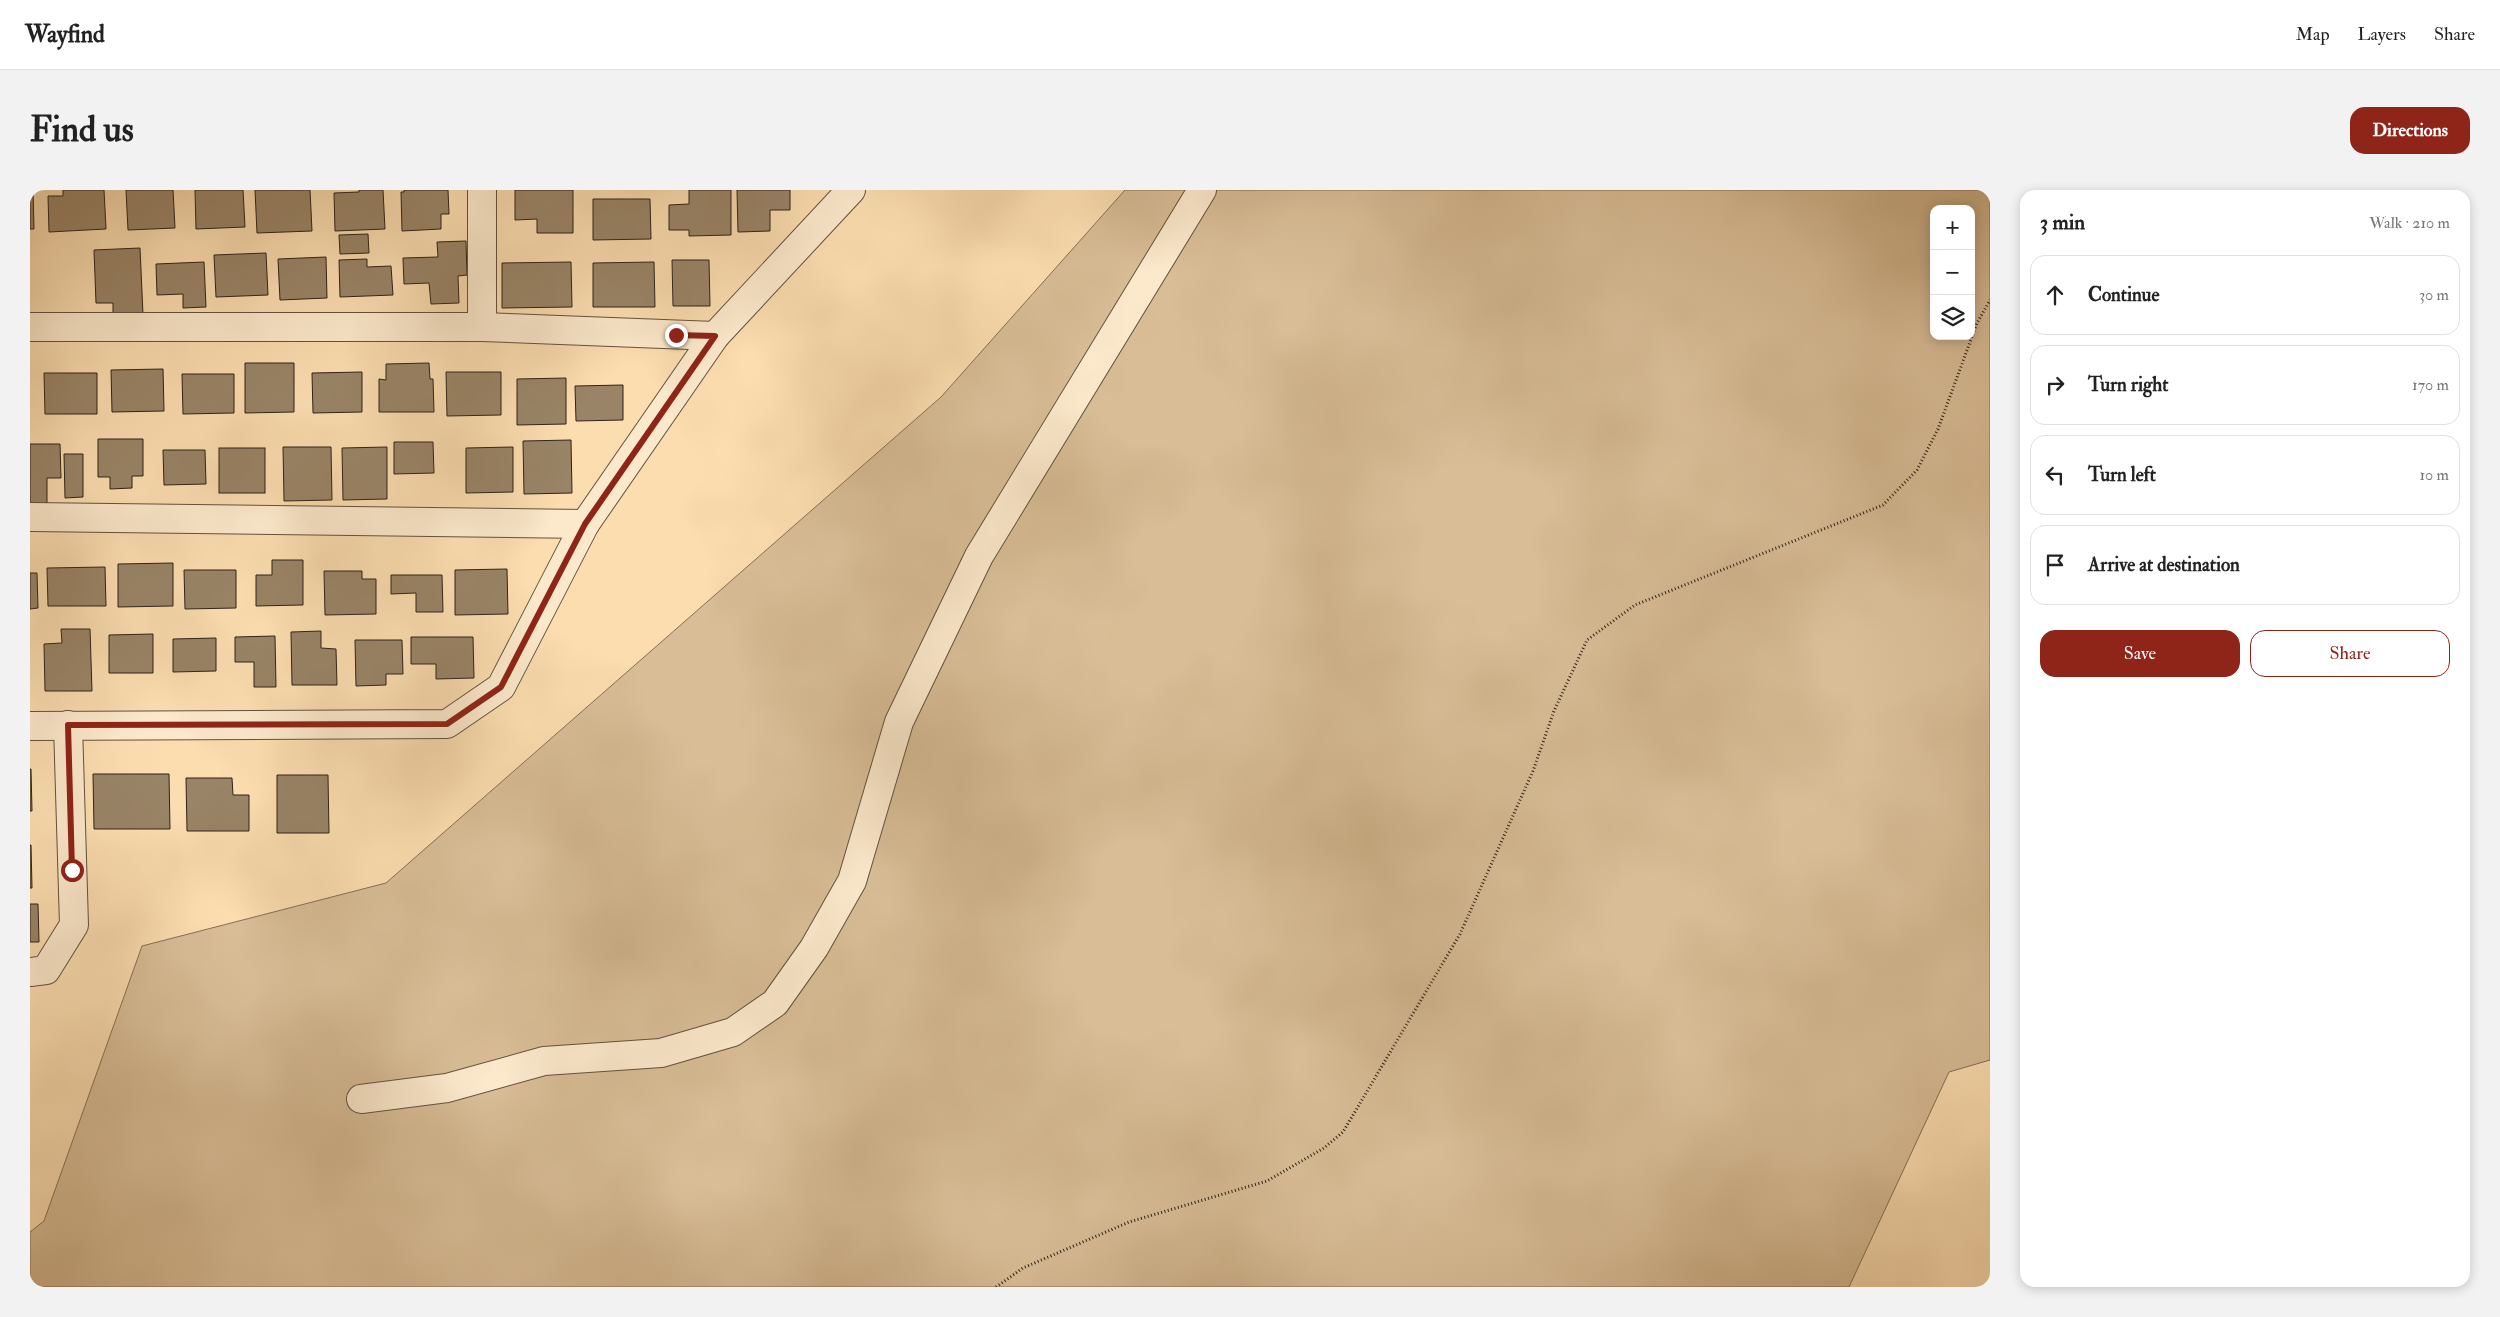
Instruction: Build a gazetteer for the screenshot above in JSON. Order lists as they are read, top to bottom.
{
  "page": {
    "header": "Wayfind",
    "nav": ["Map", "Layers", "Share"],
    "buttons": [
      "Directions",
      ["Save", "Share"]
    ],
    "title": "Find us",
    "heading": ["3 min", "Walk · 210 m"],
    "map_buttons": ["+", "−"],
    "list": [
      ["Continue", "30 m"],
      ["Turn right", "170 m"],
      ["Turn left", "10 m"],
      "Arrive at destination"
    ]
  }
}
